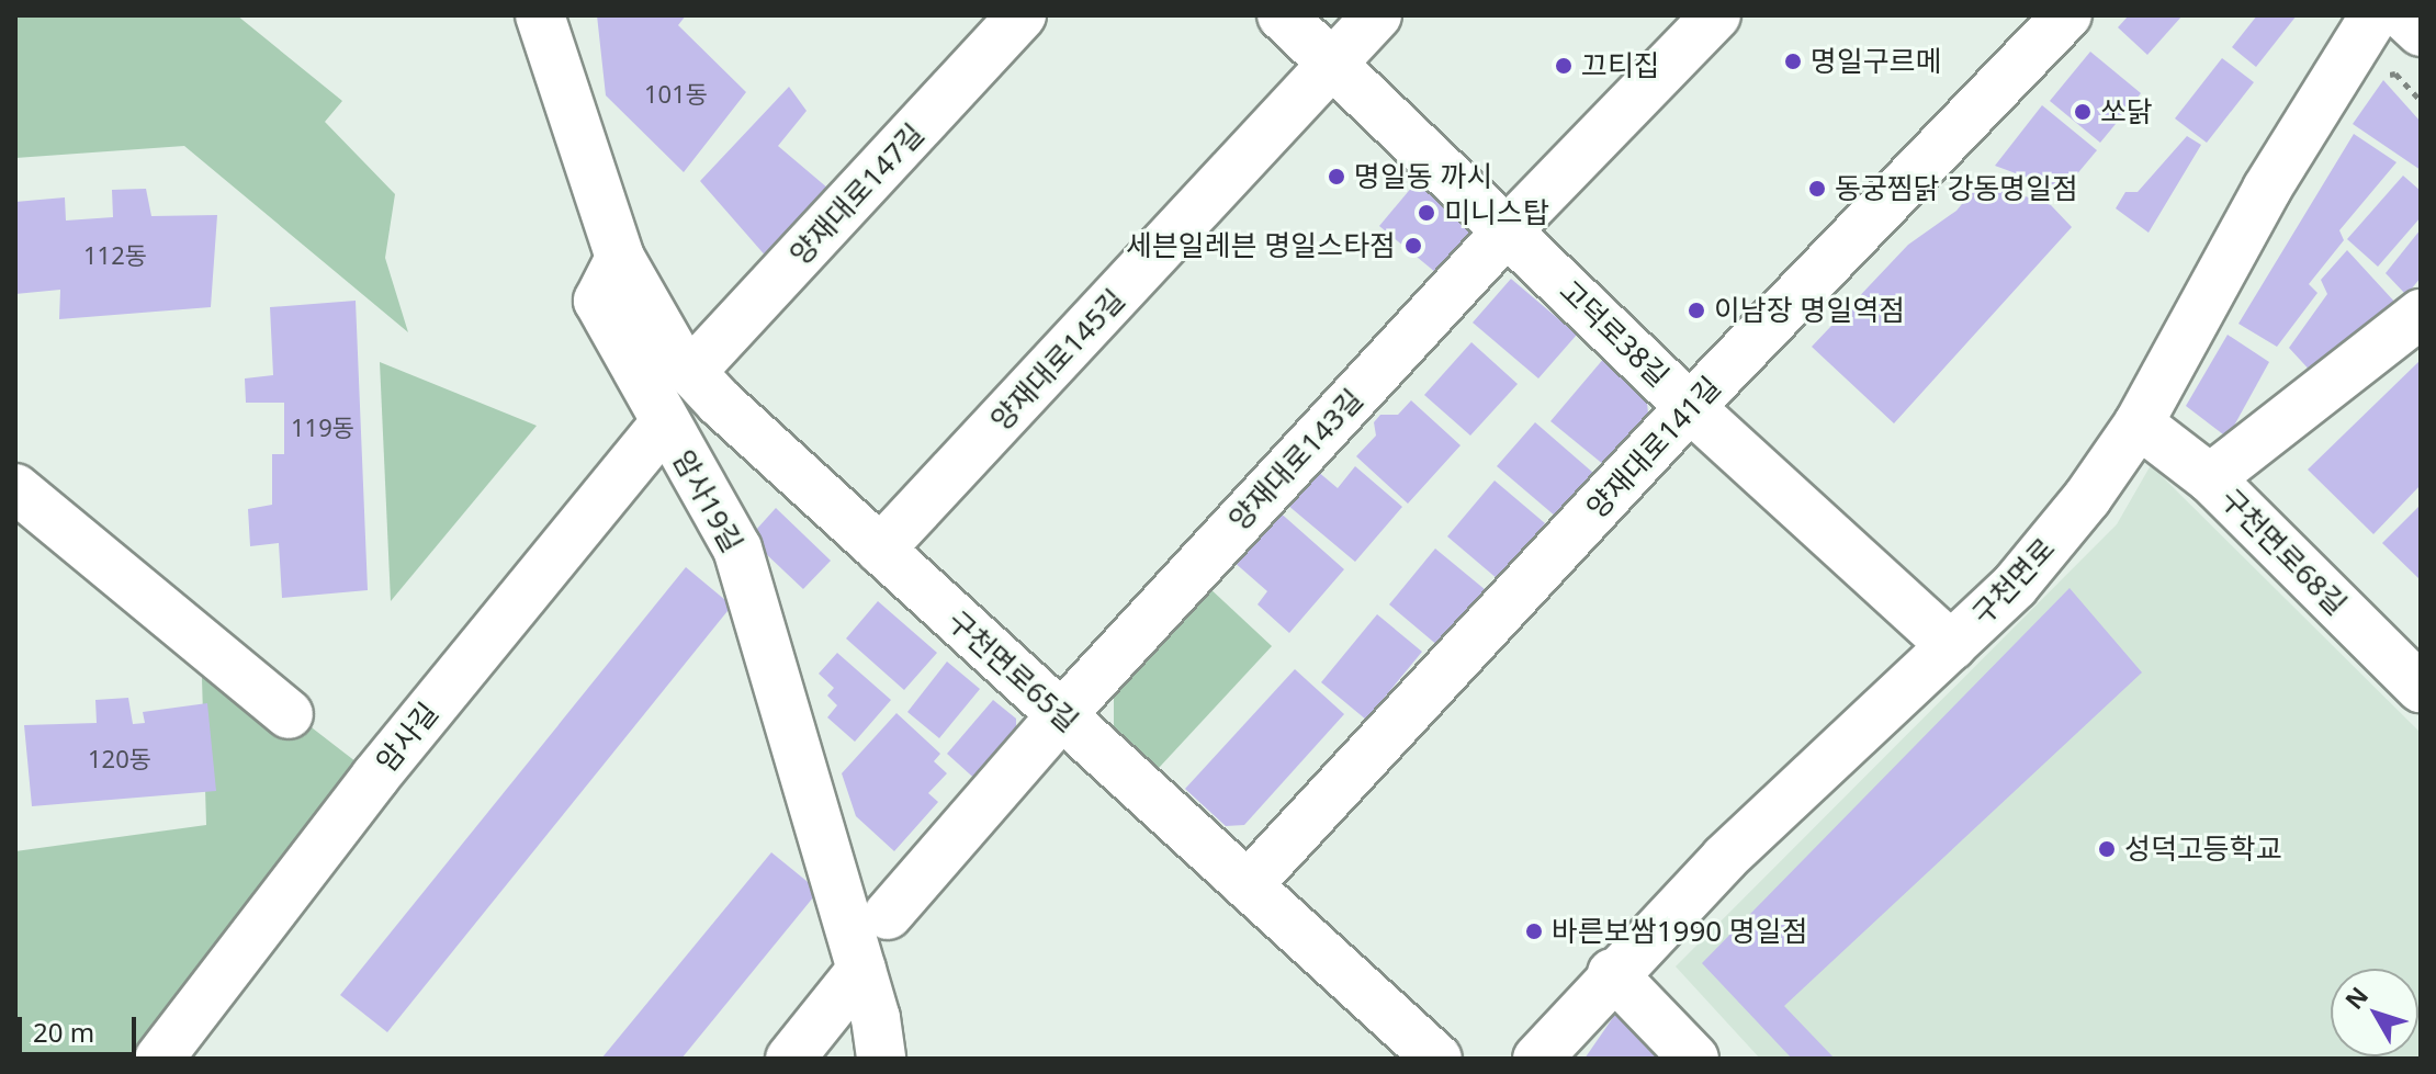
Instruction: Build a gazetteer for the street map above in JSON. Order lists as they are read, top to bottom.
{
  "streets": {
    "street": [
      "양재대로147길",
      "고덕로38길",
      "양재대로145길",
      "양재대로141길",
      "양재대로143길",
      "암사19길",
      "구천면로68길",
      "구천면로",
      "구천면로65길",
      "암사길"
    ]
  },
  "crossings": [
    ["양재대로147길", "구천면로65길"],
    ["고덕로38길", "양재대로145길"],
    ["고덕로38길", "양재대로141길"],
    ["고덕로38길", "양재대로143길"],
    ["고덕로38길", "구천면로"],
    ["양재대로145길", "구천면로65길"],
    ["양재대로141길", "구천면로65길"],
    ["양재대로143길", "구천면로65길"],
    ["암사19길", "구천면로65길"],
    ["암사19길", "암사길"],
    ["구천면로68길", "구천면로"]
  ],
  "places": [
    "명일구르메",
    "끄티집",
    "쏘닭",
    "명일동 까시",
    "동궁찜닭 강동명일점",
    "미니스탑",
    "세븐일레븐 명일스타점",
    "이남장 명일역점",
    "성덕고등학교",
    "바른보쌈1990 명일점"
  ],
  "house_numbers": [
    "101동",
    "112동",
    "119동",
    "120동"
  ],
  "scale_bar": "20 m",
  "north": "top left"
}
